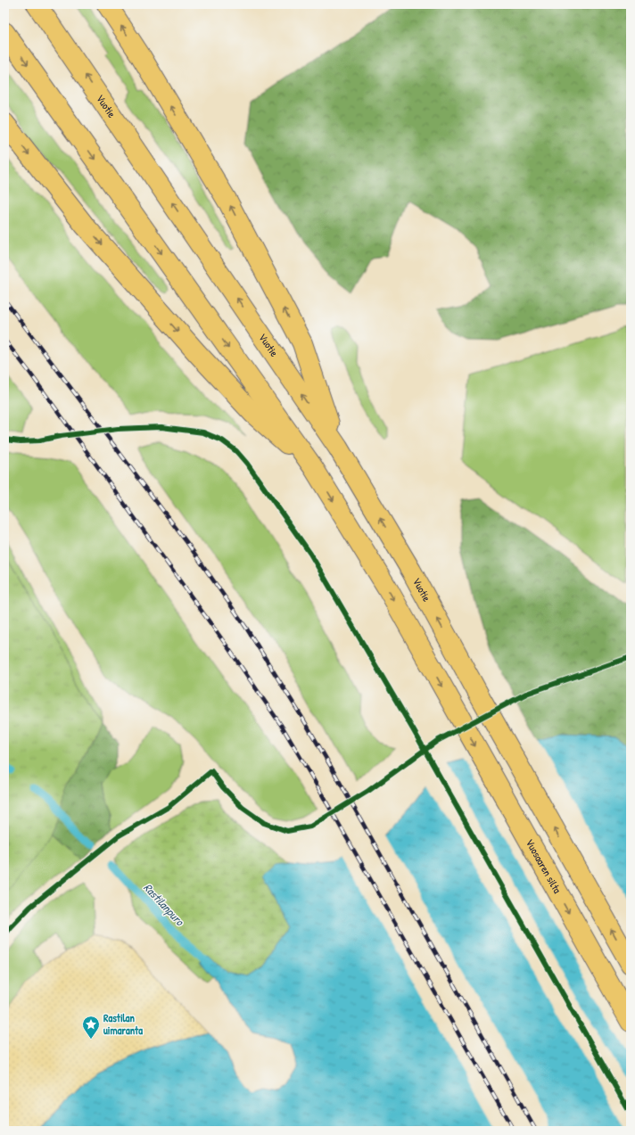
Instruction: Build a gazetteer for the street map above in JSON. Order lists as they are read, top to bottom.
{
  "streets": {
    "main road": ["Vuotie", "Vuosaaren silta"]
  },
  "one_way": ["Vuosaaren silta"],
  "water": ["Rastilanpuro"],
  "places": {
    "place": ["Rastilan uimaranta"]
  }
}
